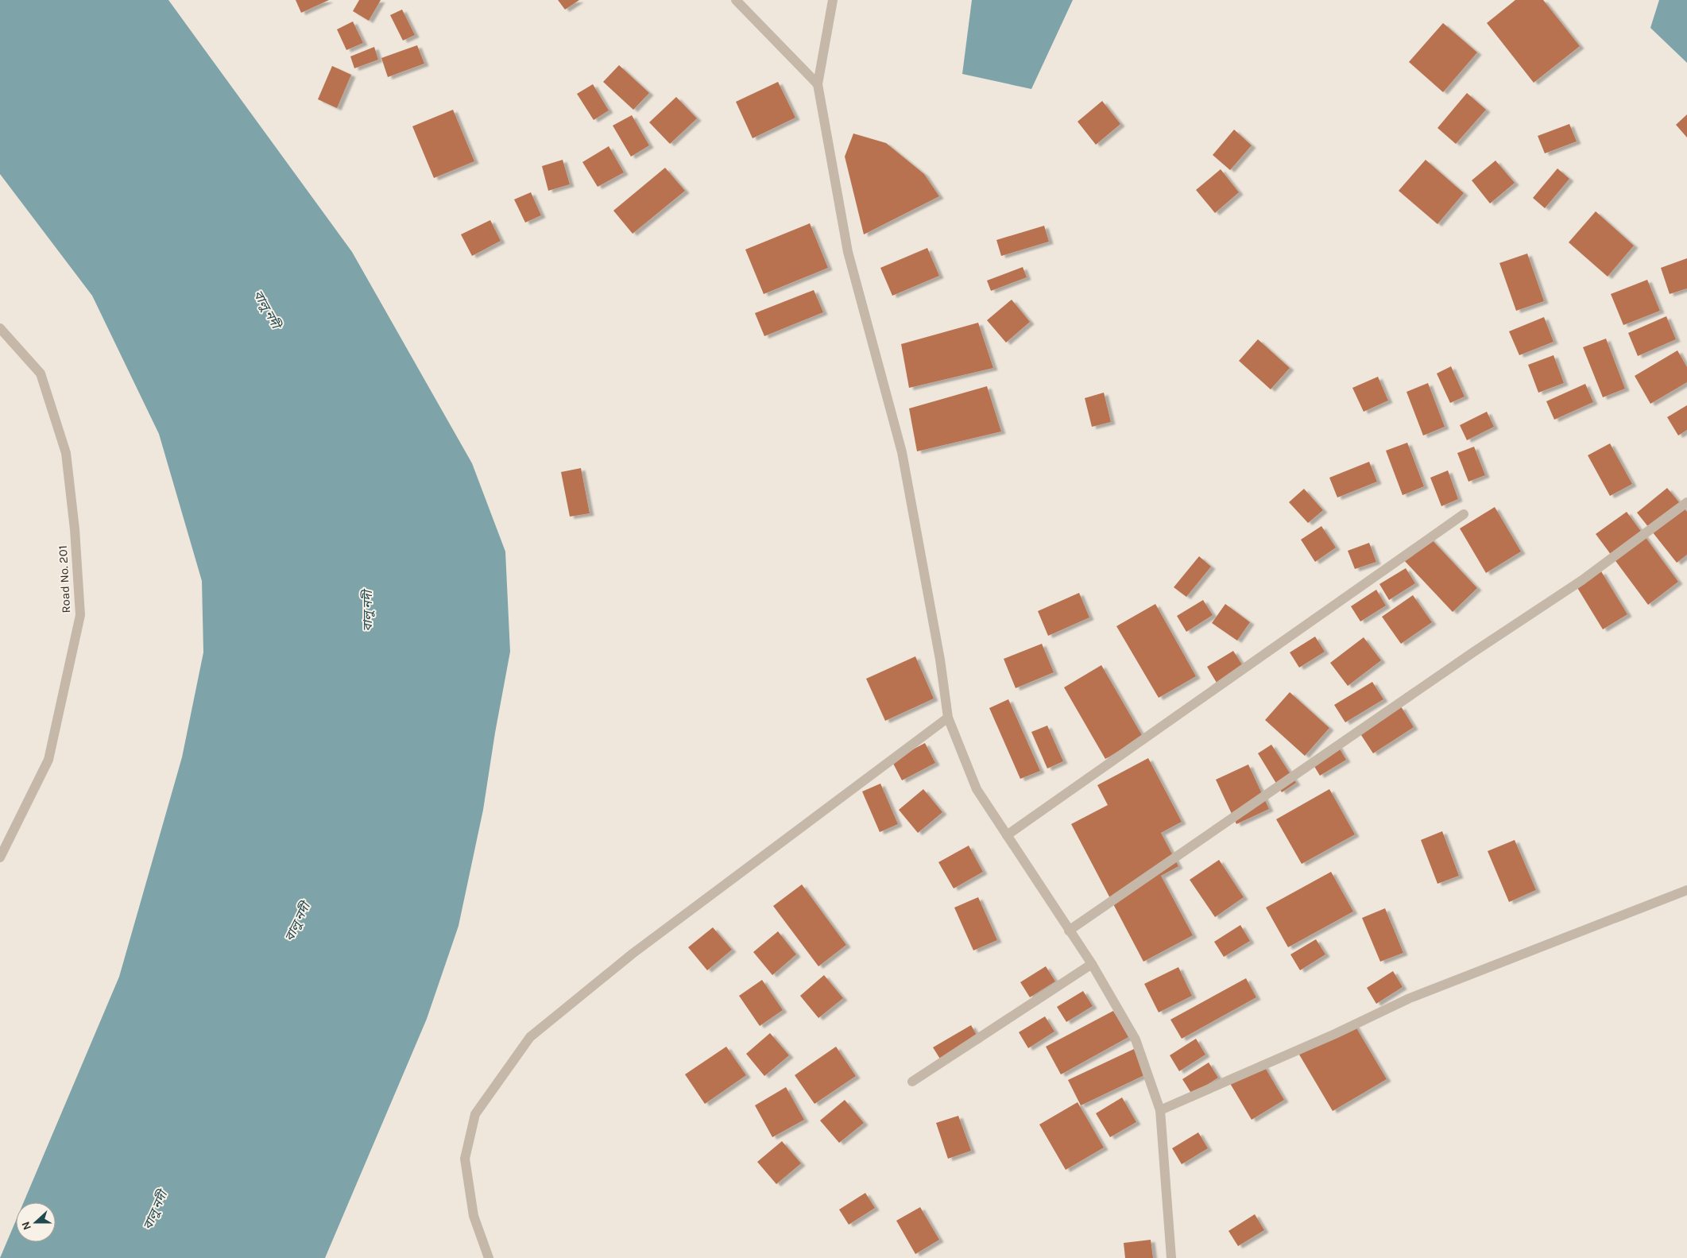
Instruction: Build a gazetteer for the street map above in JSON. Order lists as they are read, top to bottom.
{
  "streets": {
    "street": ["Road No. 201"]
  },
  "water": ["বালু নদী"],
  "north": "left"
}
